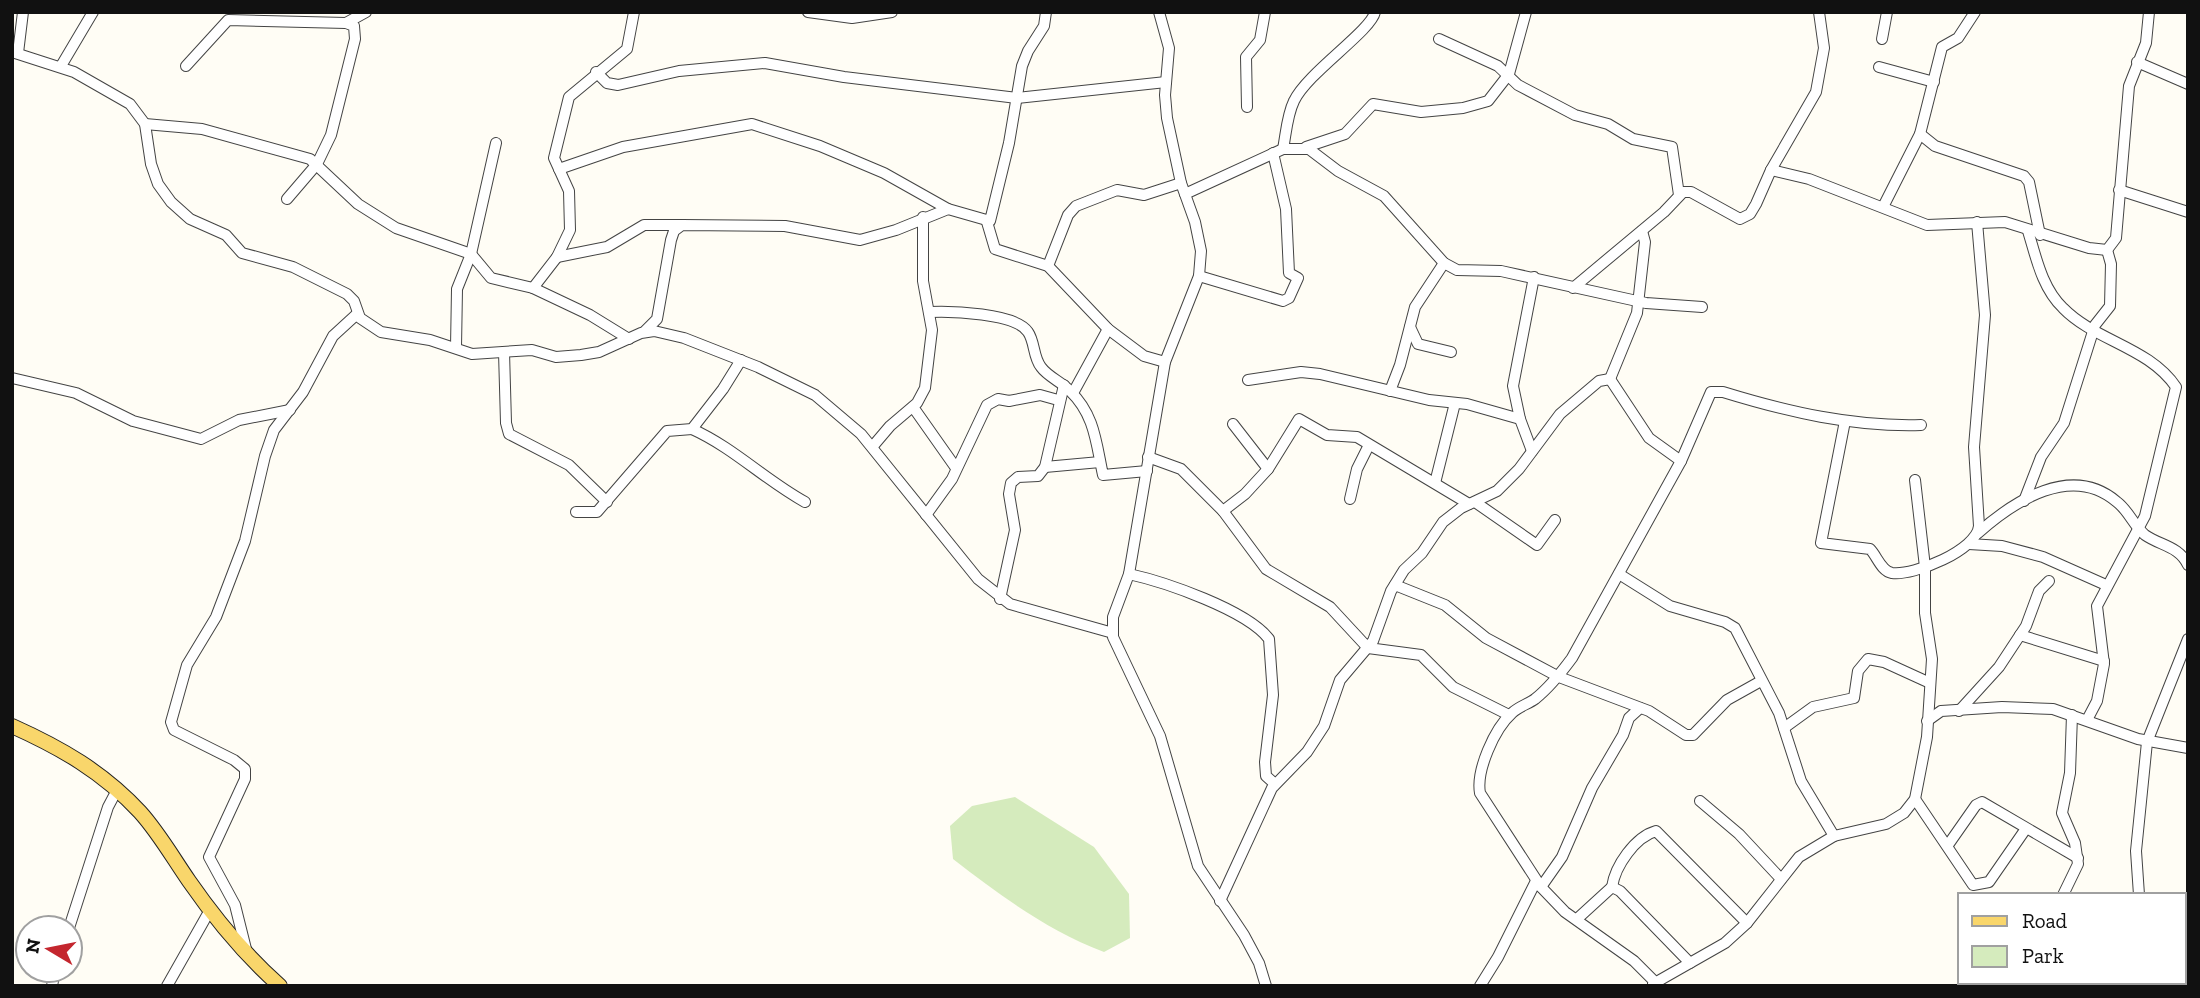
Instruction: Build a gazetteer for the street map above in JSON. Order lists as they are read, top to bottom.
{
  "legend": ["Road", "Park"],
  "north": "left"
}
